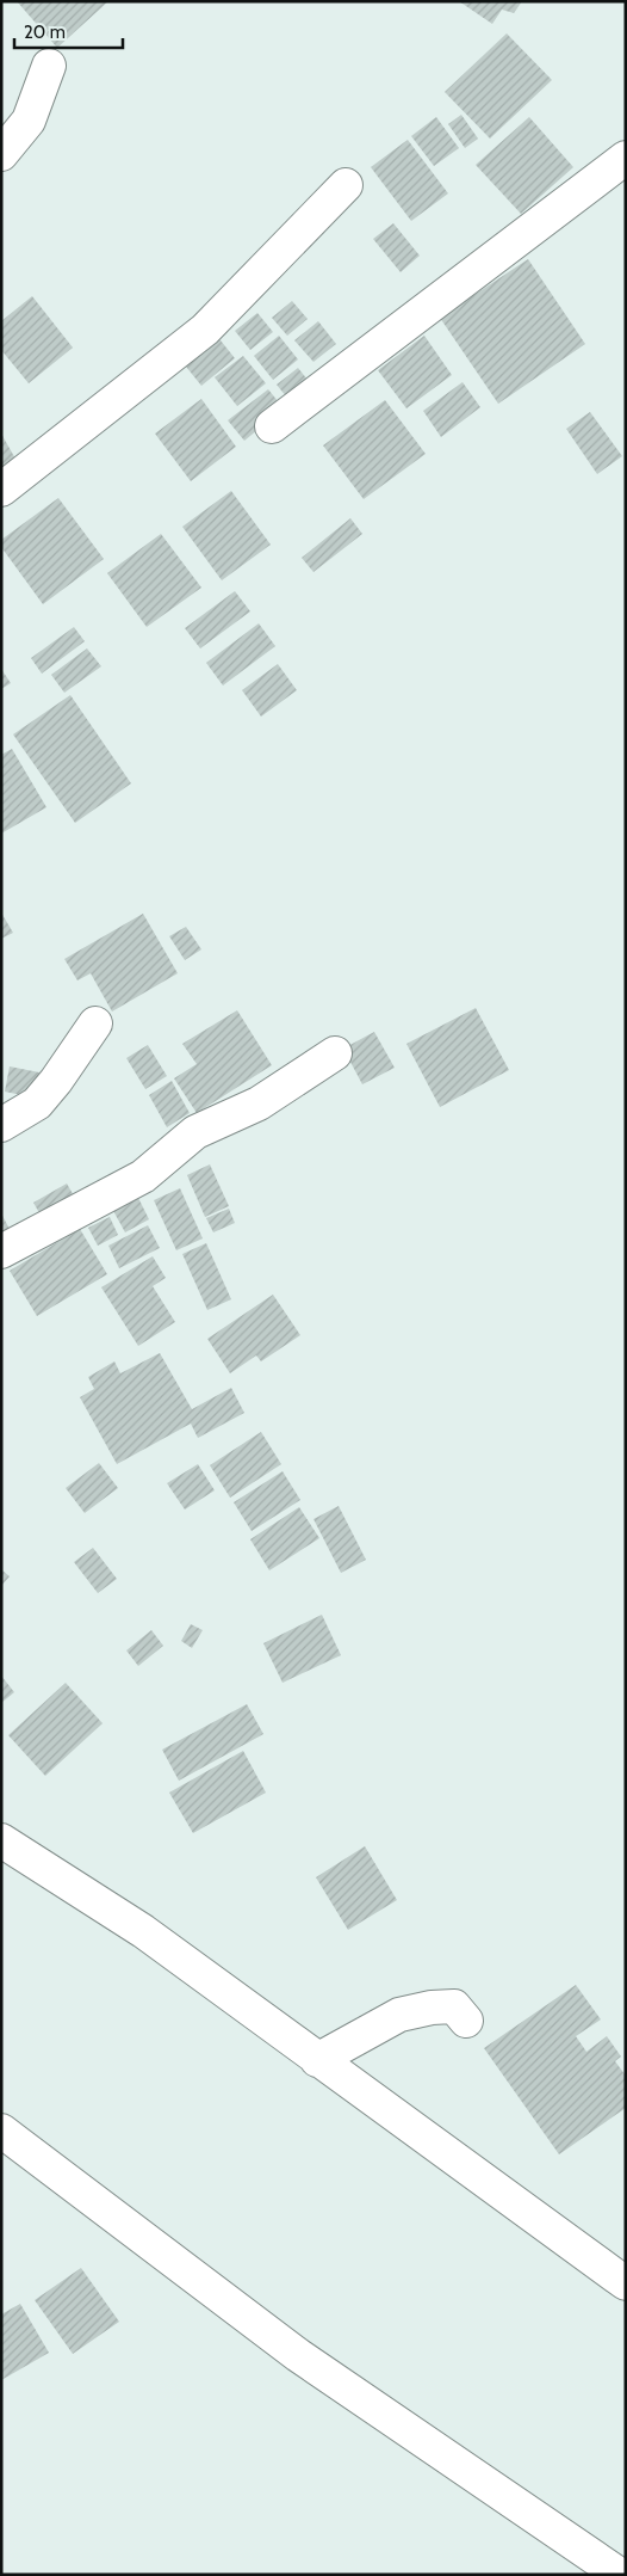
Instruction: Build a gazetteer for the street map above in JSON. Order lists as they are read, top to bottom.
{
  "scale_bar": "20 m"
}
